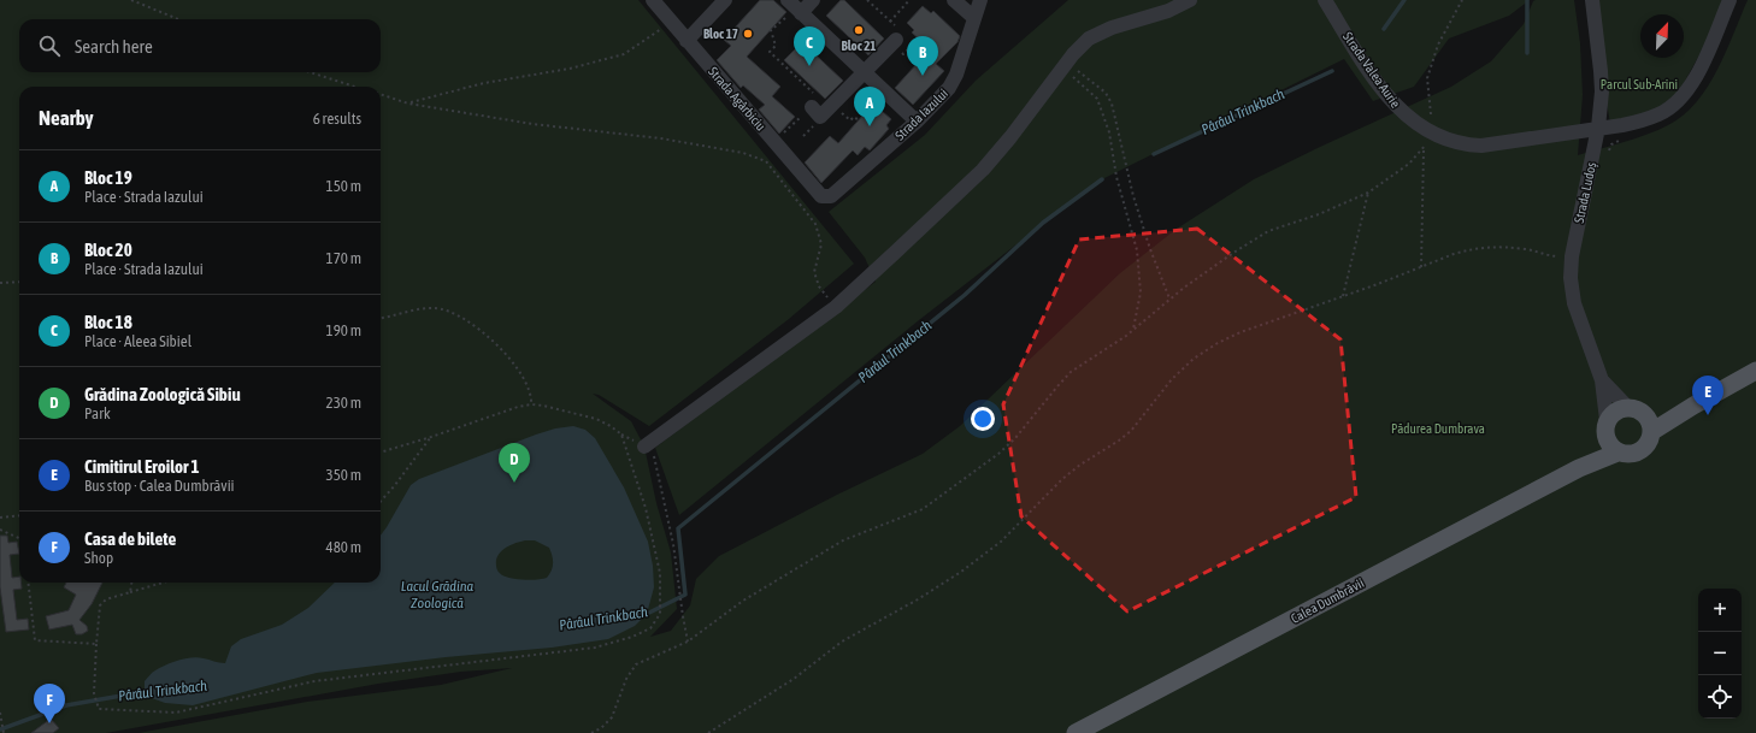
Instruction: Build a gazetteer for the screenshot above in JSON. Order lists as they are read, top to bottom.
{
  "streets": {
    "main road": ["Calea Dumbrăvii"],
    "street": [
      "Strada Valea Aurie",
      "Strada Agârbiciu",
      "Strada Iazului",
      "Strada Ludoș"
    ]
  },
  "crossings": [
    ["Strada Valea Aurie", "Strada Ludoș"],
    ["Strada Agârbiciu", "Strada Iazului"],
    ["Strada Ludoș", "Calea Dumbrăvii"]
  ],
  "water": ["Pârâul Trinkbach", "Lacul Grădina Zoologică"],
  "parks": ["Parcul Sub-Arini", "Pădurea Dumbrava"],
  "places": ["Bloc 21", "Bloc 17"],
  "north": "top right",
  "page": {
    "search": "Search here",
    "pins": [
      "C",
      "B",
      "A",
      "E",
      "D",
      "F"
    ],
    "heading": ["Nearby", "6 results"],
    "list": [
      {
        "mark": "A",
        "name": "Bloc 19",
        "note": "Place · Strada Iazului",
        "value": "150 m"
      },
      {
        "mark": "B",
        "name": "Bloc 20",
        "note": "Place · Strada Iazului",
        "value": "170 m"
      },
      {
        "mark": "C",
        "name": "Bloc 18",
        "note": "Place · Aleea Sibiel",
        "value": "190 m"
      },
      {
        "mark": "D",
        "name": "Grădina Zoologică Sibiu",
        "note": "Park",
        "value": "230 m"
      },
      {
        "mark": "E",
        "name": "Cimitirul Eroilor 1",
        "note": "Bus stop · Calea Dumbrăvii",
        "value": "350 m"
      },
      {
        "mark": "F",
        "name": "Casa de bilete",
        "note": "Shop",
        "value": "480 m"
      }
    ],
    "map_buttons": ["+", "−"]
  }
}
